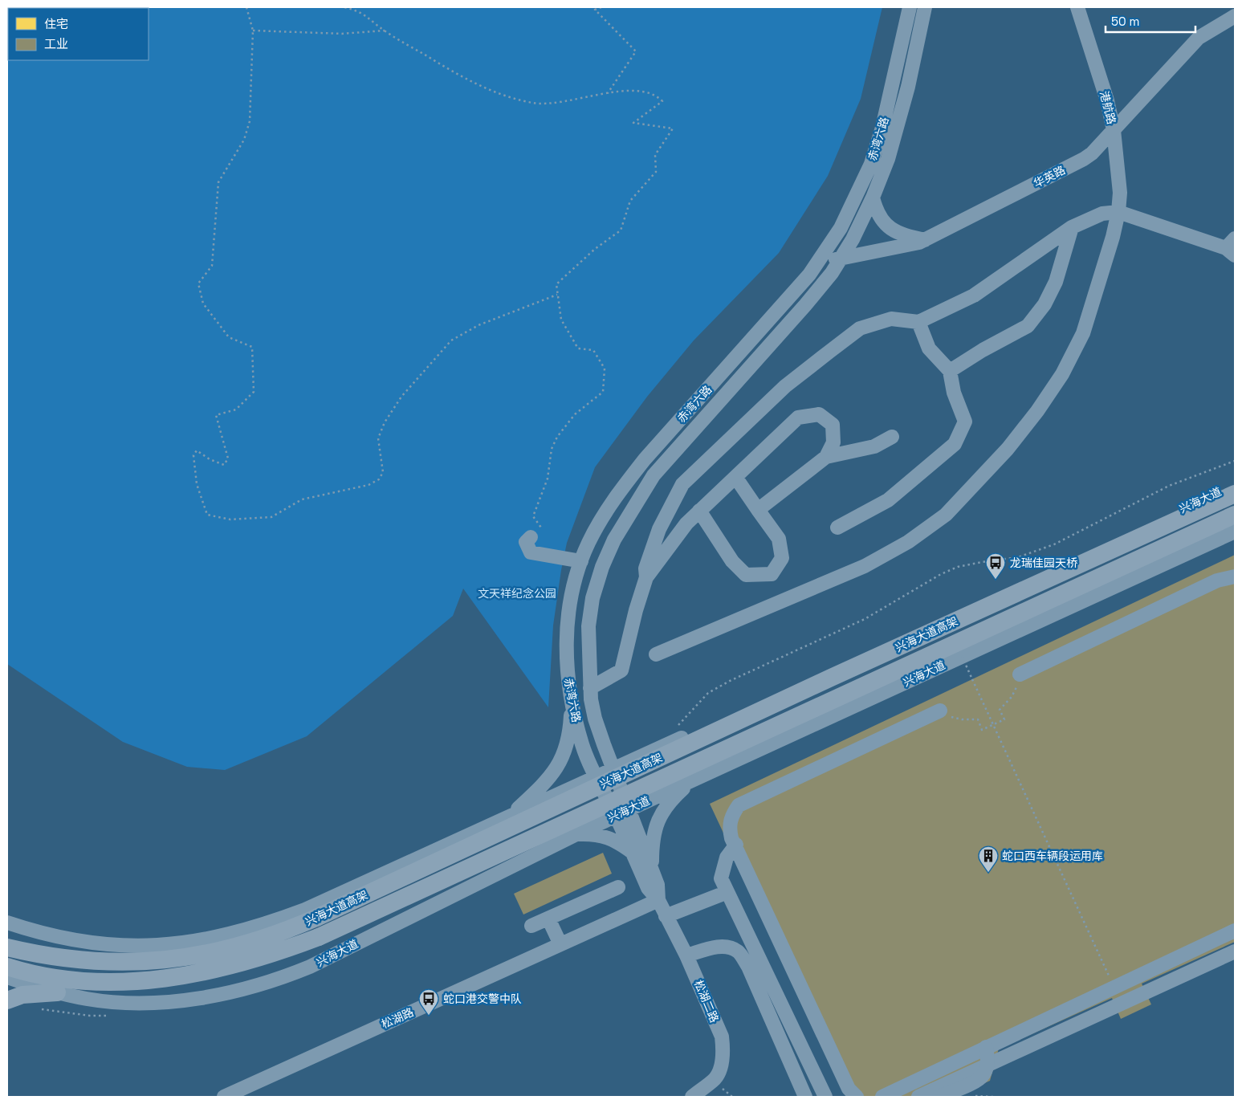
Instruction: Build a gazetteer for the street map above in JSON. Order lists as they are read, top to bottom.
{
  "streets": {
    "main road": ["兴海大道高架"],
    "street": [
      "港航路",
      "赤湾六路",
      "华英路",
      "兴海大道",
      "松湖二路",
      "松湖路"
    ]
  },
  "crossings": [
    ["港航路", "华英路"],
    ["赤湾六路", "华英路"],
    ["赤湾六路", "兴海大道"],
    ["松湖二路", "松湖路"]
  ],
  "parks": ["文天祥纪念公园"],
  "places": {
    "bus stop": ["龙瑞佳园天桥", "蛇口港交警中队"],
    "building": ["蛇口西车辆段运用库"]
  },
  "legend": ["住宅", "工业"],
  "scale_bar": "50 m"
}
